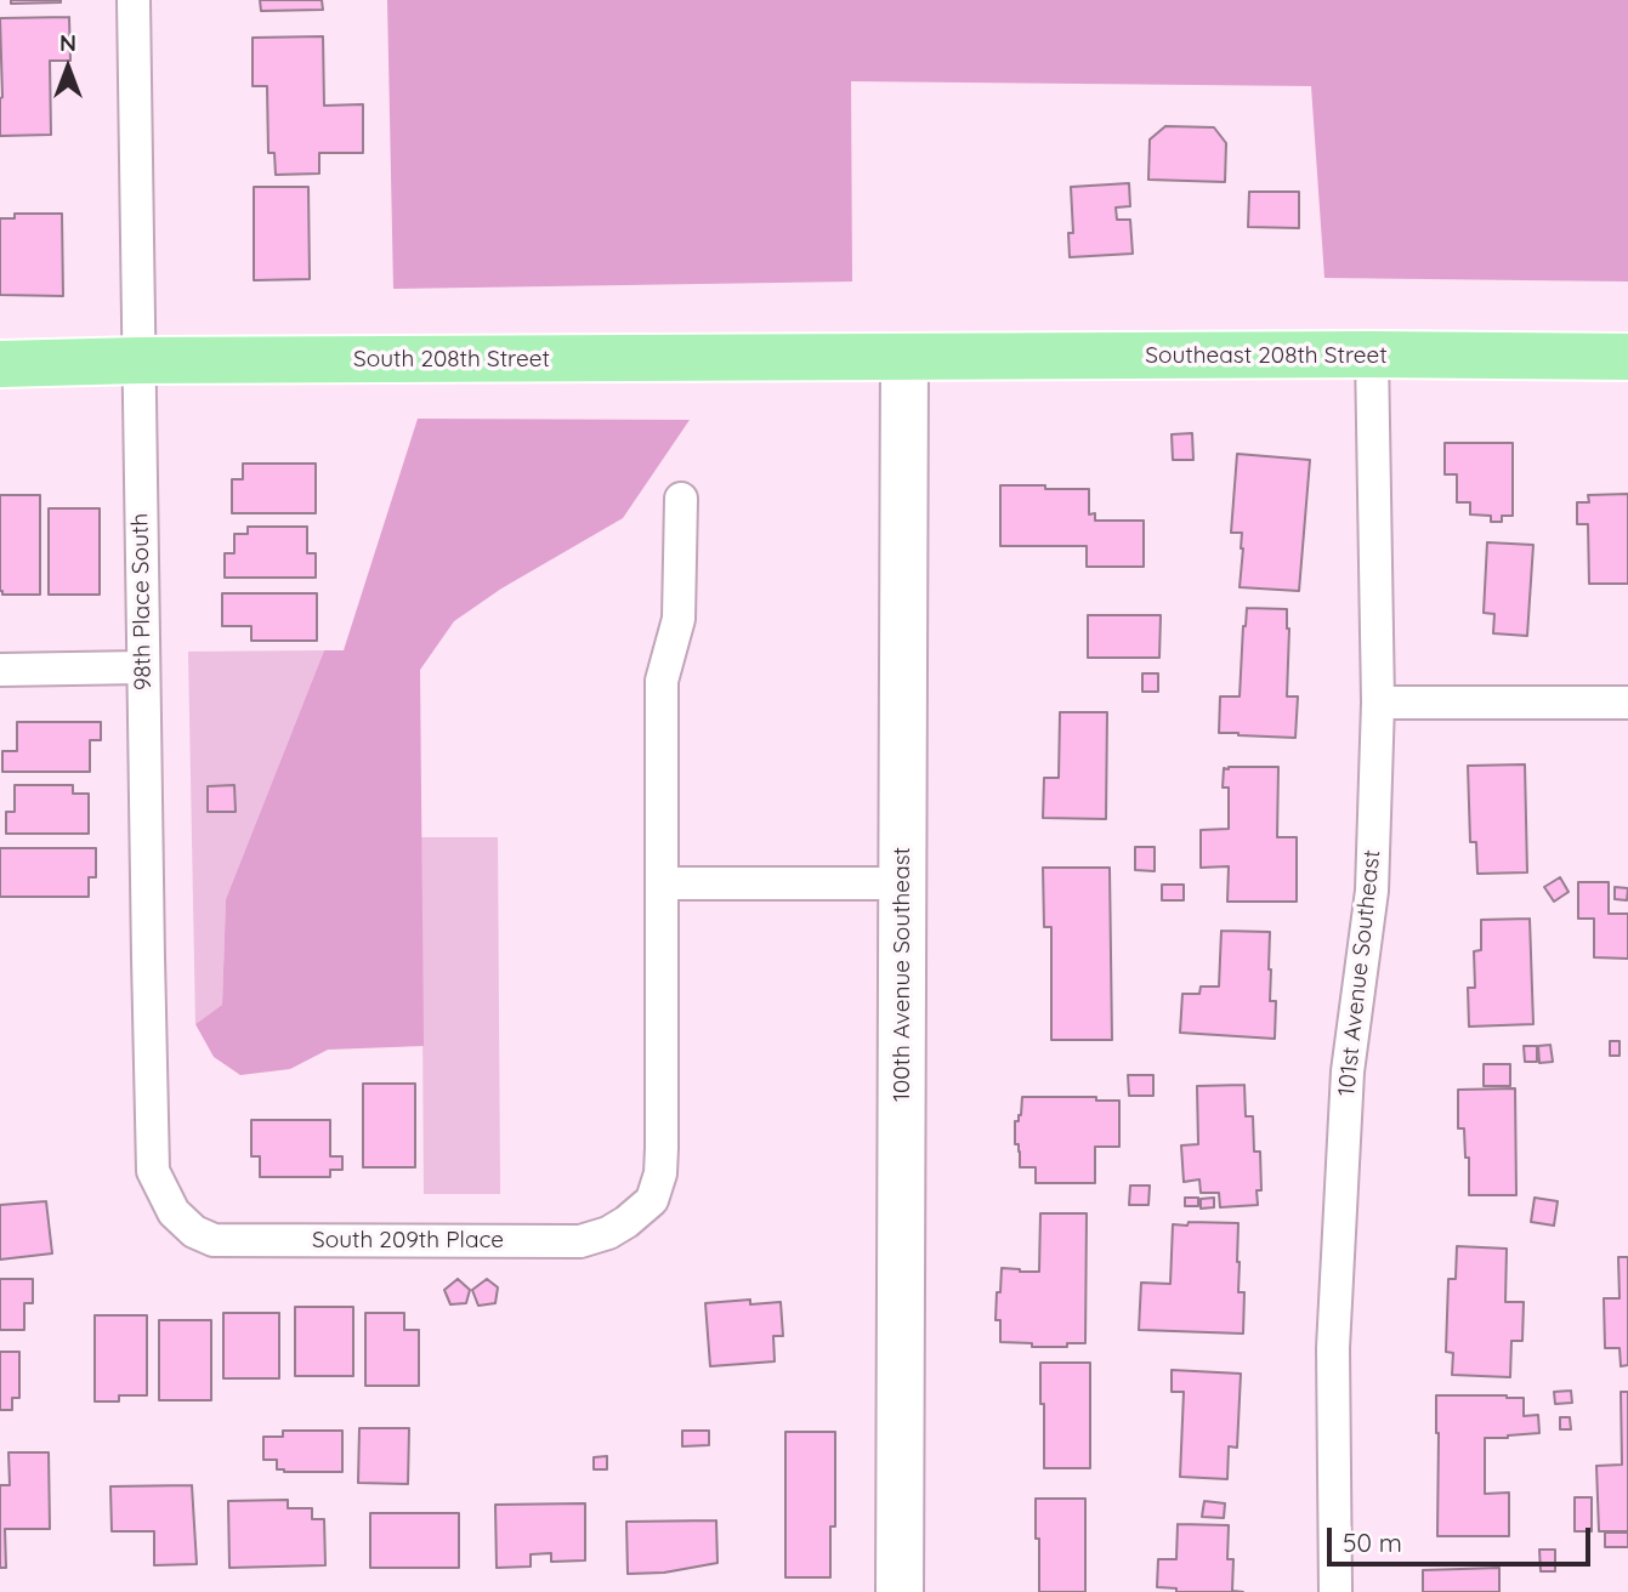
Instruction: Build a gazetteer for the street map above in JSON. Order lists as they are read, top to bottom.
{
  "streets": {
    "main road": ["Southeast 208th Street", "South 208th Street"],
    "street": [
      "98th Place South",
      "101st Avenue Southeast",
      "100th Avenue Southeast",
      "South 209th Place"
    ]
  },
  "crossings": [
    ["Southeast 208th Street", "South 208th Street"],
    ["Southeast 208th Street", "101st Avenue Southeast"],
    ["Southeast 208th Street", "100th Avenue Southeast"],
    ["South 208th Street", "98th Place South"],
    ["South 208th Street", "100th Avenue Southeast"],
    ["98th Place South", "South 209th Place"]
  ],
  "scale_bar": "50 m",
  "north": "top"
}
